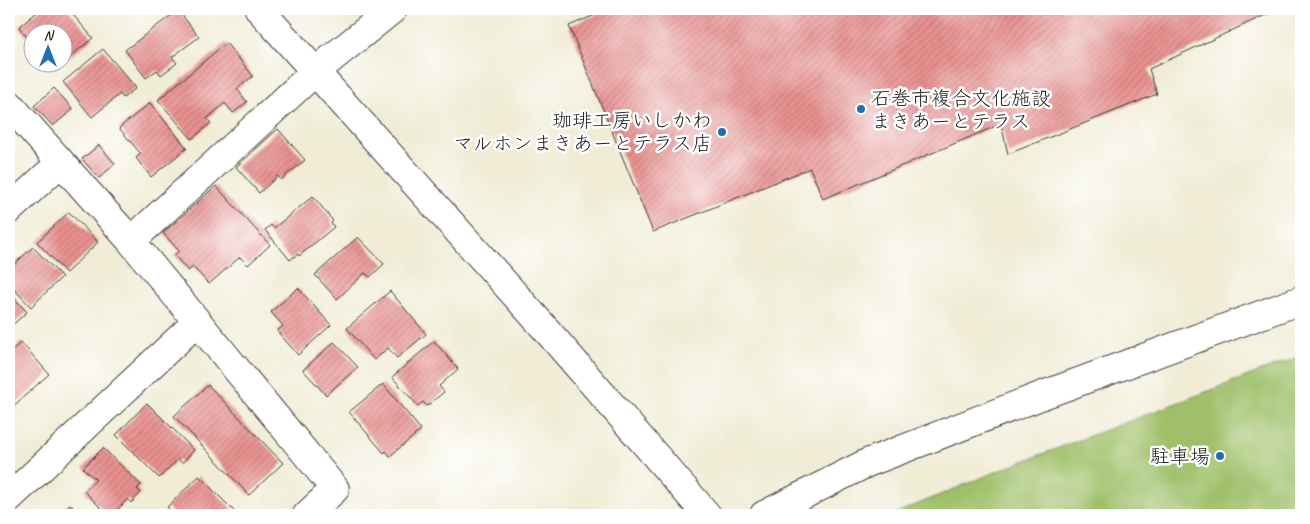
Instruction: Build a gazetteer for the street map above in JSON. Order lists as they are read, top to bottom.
{
  "places": ["石巻市複合文化施設 まきあーとテラス", "珈琲工房いしかわ マルホンまきあーとテラス店", "駐車場"],
  "north": "top"
}
